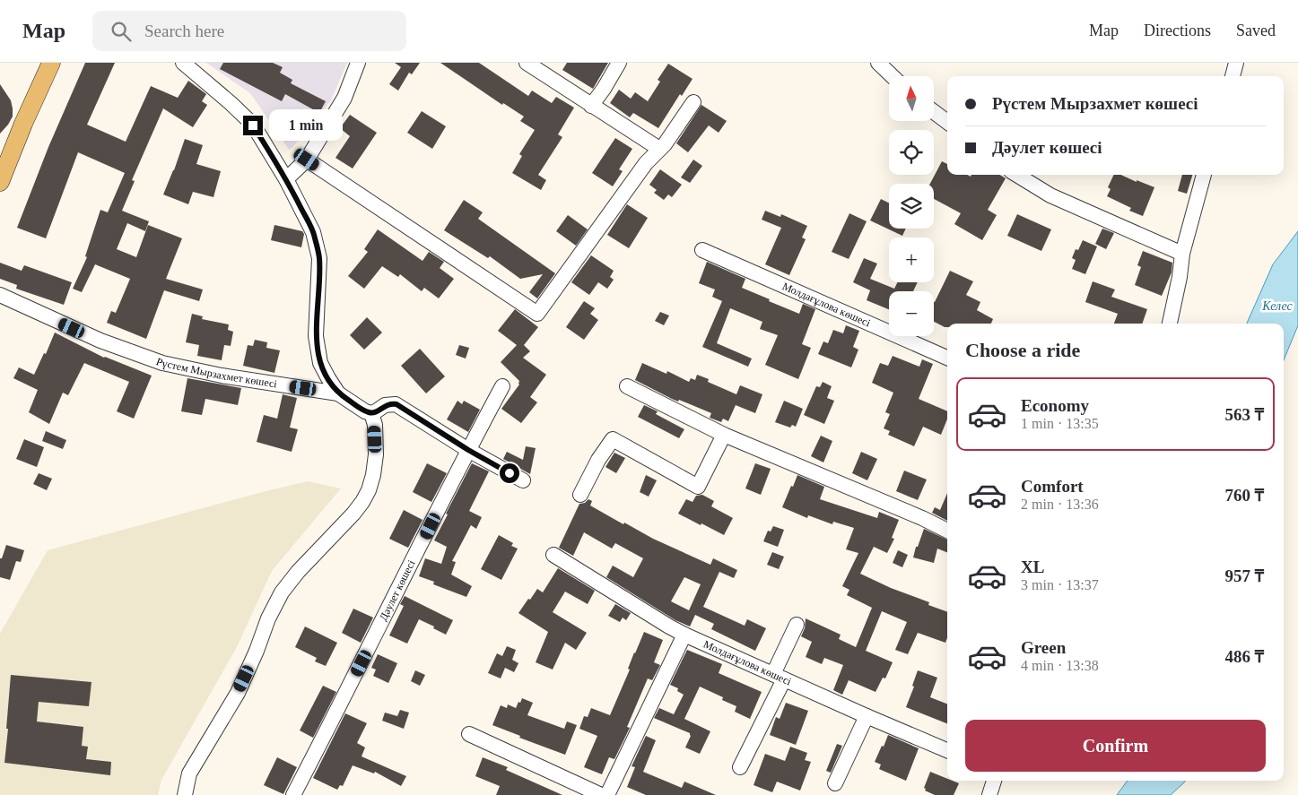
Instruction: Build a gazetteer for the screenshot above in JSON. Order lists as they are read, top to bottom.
{
  "streets": {
    "street": ["Молдағұлова көшесі", "Рүстем Мырзахмет көшесі", "Дәулет көшесі"]
  },
  "water": ["Келес"],
  "north": "top",
  "page": {
    "header": "Map",
    "search": "Search here",
    "nav": ["Map", "Directions", "Saved"],
    "map_buttons": ["+", "−"],
    "banner": ["Рүстем Мырзахмет көшесі", "Дәулет көшесі"],
    "bubble": "1 min",
    "heading": "Choose a ride",
    "list": [
      {
        "name": "Economy",
        "note": "1 min · 13:35",
        "value": "563 ₸"
      },
      {
        "name": "Comfort",
        "note": "2 min · 13:36",
        "value": "760 ₸"
      },
      {
        "name": "XL",
        "note": "3 min · 13:37",
        "value": "957 ₸"
      },
      {
        "name": "Green",
        "note": "4 min · 13:38",
        "value": "486 ₸"
      }
    ],
    "buttons": "Confirm"
  }
}
